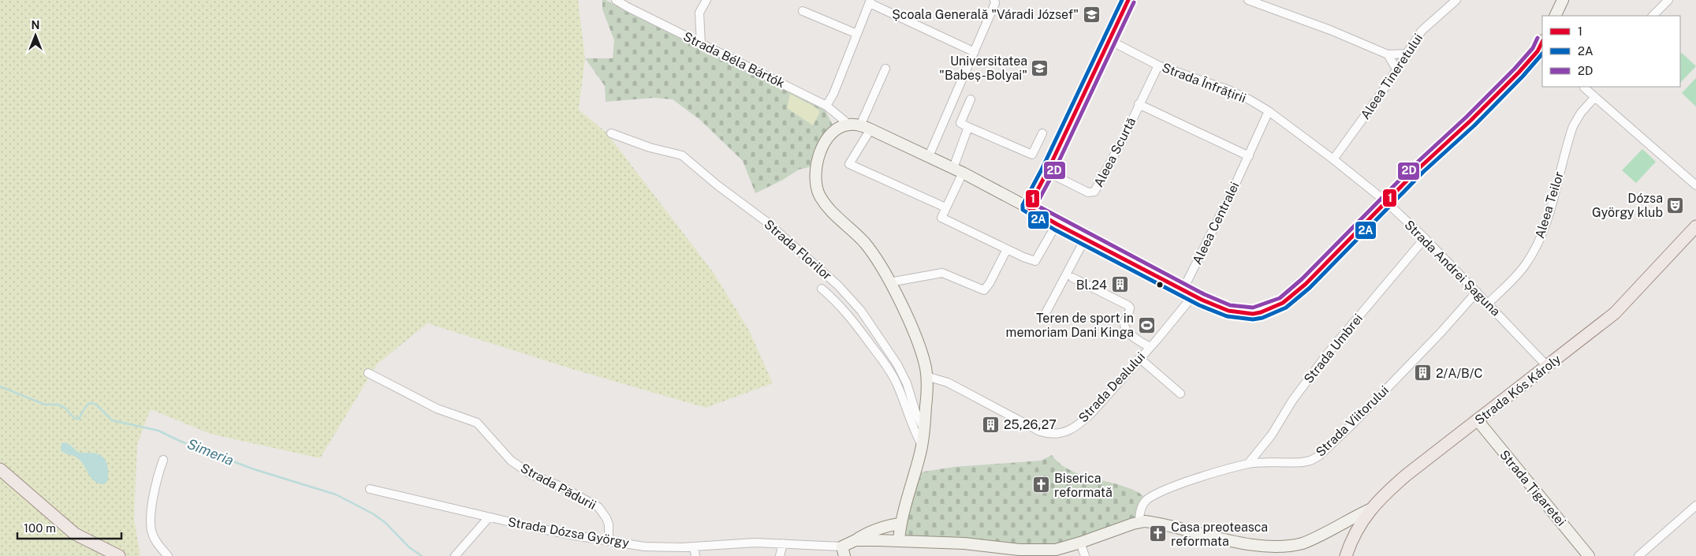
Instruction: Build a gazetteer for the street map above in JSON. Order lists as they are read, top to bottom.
{
  "streets": {
    "main road": ["Strada Kós Károly"],
    "street": [
      "Strada Béla Bártók",
      "Aleea Tineretului",
      "Strada Înfrățirii",
      "Aleea Scurtă",
      "Aleea Teilor",
      "Aleea Centralei",
      "Strada Florilor",
      "Strada Andrei Șaguna",
      "Strada Umbrei",
      "Strada Dealului",
      "Strada Viitorului",
      "Strada Pădurii",
      "Strada Țigaretei",
      "Strada Dózsa György"
    ]
  },
  "crossings": [
    ["Aleea Tineretului", "Strada Înfrățirii"],
    ["Aleea Tineretului", "Strada Andrei Șaguna"],
    ["Strada Înfrățirii", "Aleea Scurtă"],
    ["Strada Înfrățirii", "Aleea Centralei"],
    ["Strada Înfrățirii", "Strada Andrei Șaguna"],
    ["Aleea Teilor", "Strada Andrei Șaguna"],
    ["Aleea Centralei", "Strada Dealului"],
    ["Strada Andrei Șaguna", "Strada Umbrei"],
    ["Strada Andrei Șaguna", "Strada Kós Károly"],
    ["Strada Andrei Șaguna", "Strada Viitorului"],
    ["Strada Umbrei", "Strada Viitorului"],
    ["Strada Kós Károly", "Strada Țigaretei"],
    ["Strada Pădurii", "Strada Dózsa György"]
  ],
  "water": ["Simeria"],
  "places": {
    "school or university": ["Școala Generală \"Váradi József\"", "Universitatea \"Babeș-Bolyai\""],
    "theatre": ["Dózsa György klub"],
    "building": ["Bl.24", "2/A/B/C", "25,26,27"],
    "sports": ["Teren de sport in memoriam Dani Kinga"],
    "church": ["Biserica reformată", "Casa preoteasca reformata"]
  },
  "lines": ["transit line 1", "transit line 2A", "transit line 2D"],
  "legend": ["1", "2A", "2D"],
  "scale_bar": "100 m",
  "north": "top"
}
